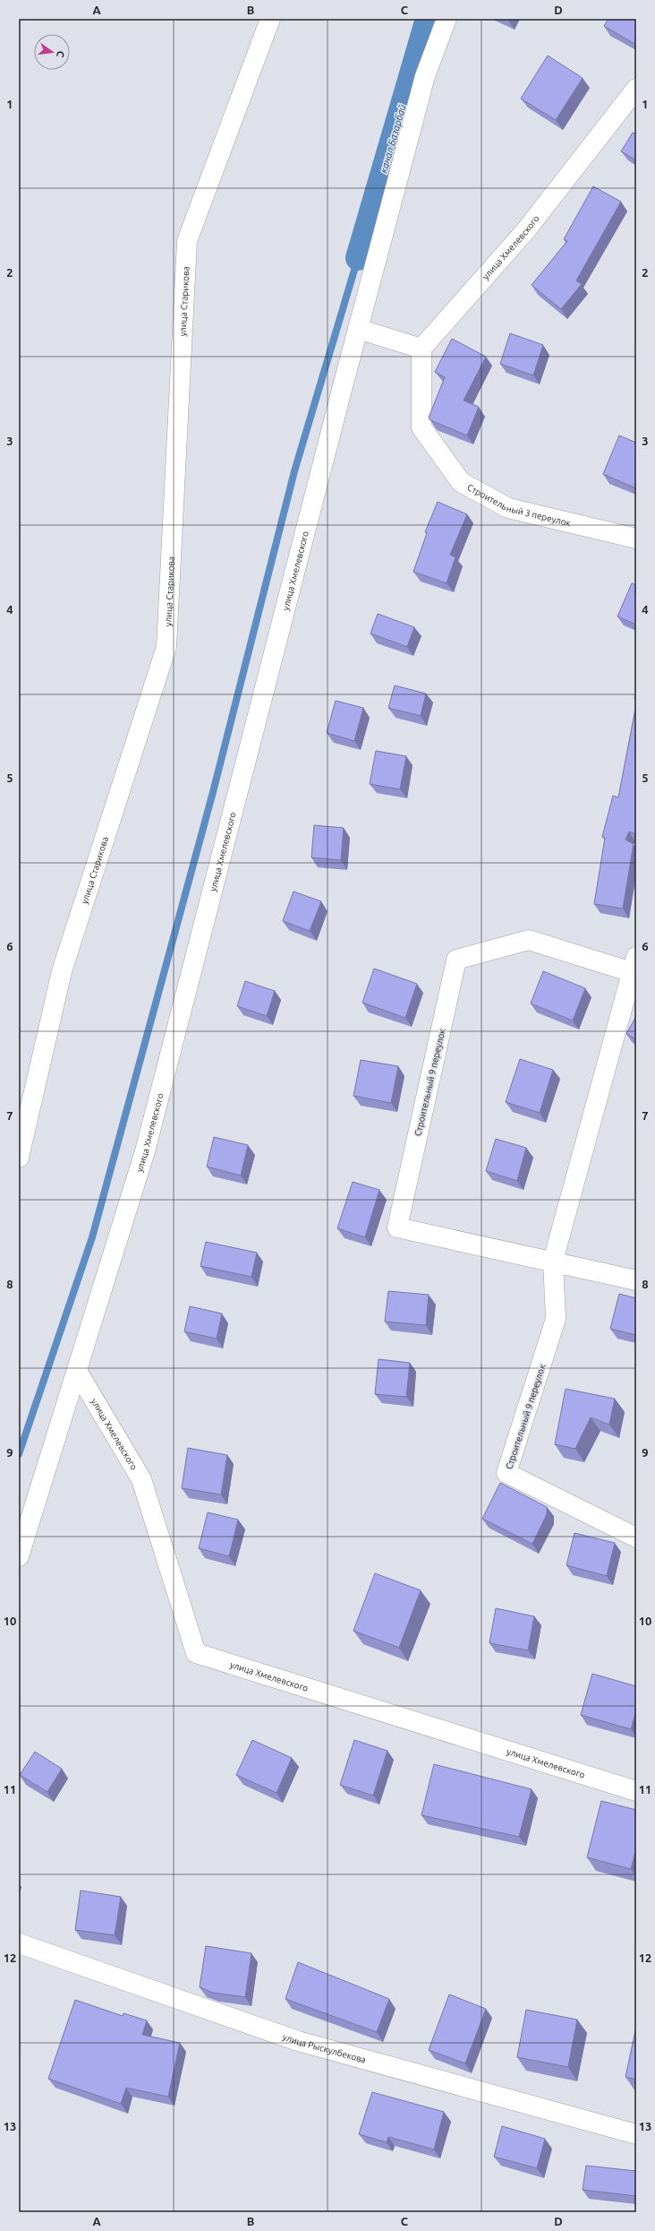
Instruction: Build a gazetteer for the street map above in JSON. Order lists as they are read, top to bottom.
{
  "streets": {
    "street": [
      "улица Хмелевского",
      "улица Старикова",
      "Строительный 3 переулок",
      "Строительный 9 переулок",
      "улица Рыскулбекова"
    ]
  },
  "crossings": [
    ["улица Хмелевского", "Строительный 3 переулок"]
  ],
  "water": ["канал Базарбай"],
  "north": "right",
  "grid": {
    "columns": [
      "A",
      "B",
      "C",
      "D"
    ],
    "rows": [
      "1",
      "2",
      "3",
      "4",
      "5",
      "6",
      "7",
      "8",
      "9",
      "10",
      "11",
      "12",
      "13"
    ]
  }
}
